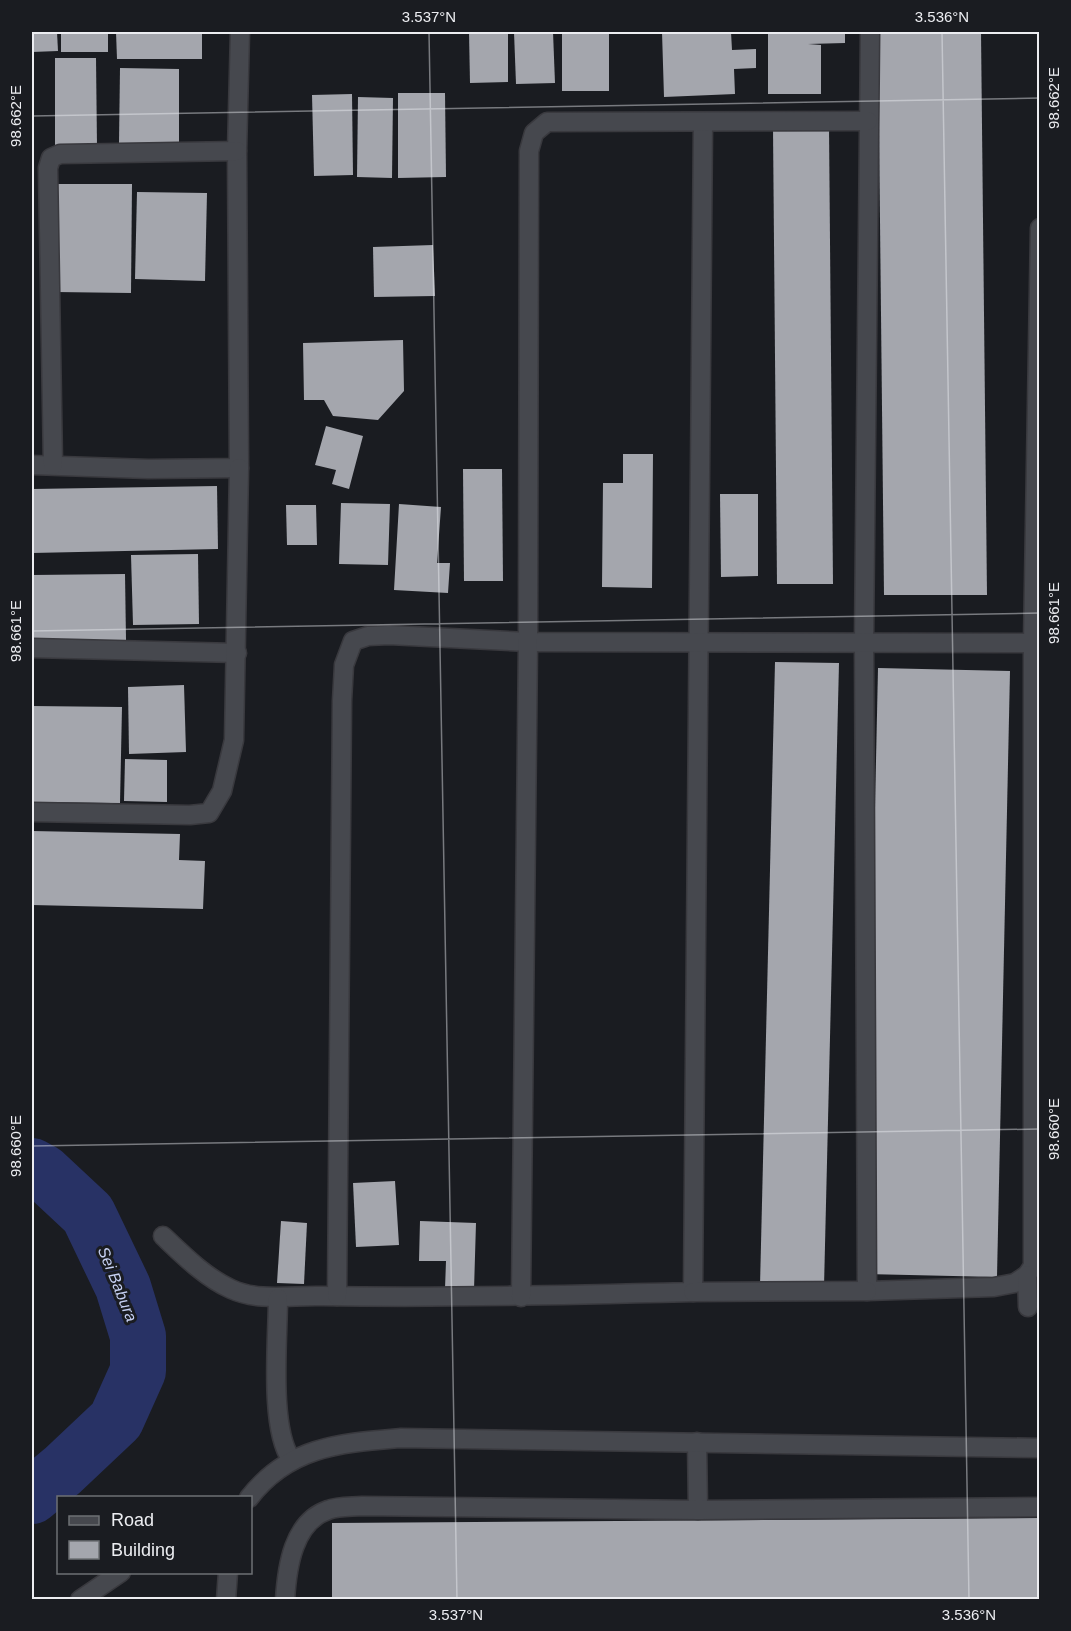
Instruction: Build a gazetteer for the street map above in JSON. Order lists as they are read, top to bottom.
{
  "water": ["Sei Babura"],
  "legend": ["Road", "Building"],
  "coordinates": [
    "3.537°N",
    "3.536°N",
    "98.662°E",
    "98.661°E",
    "98.660°E"
  ]
}
